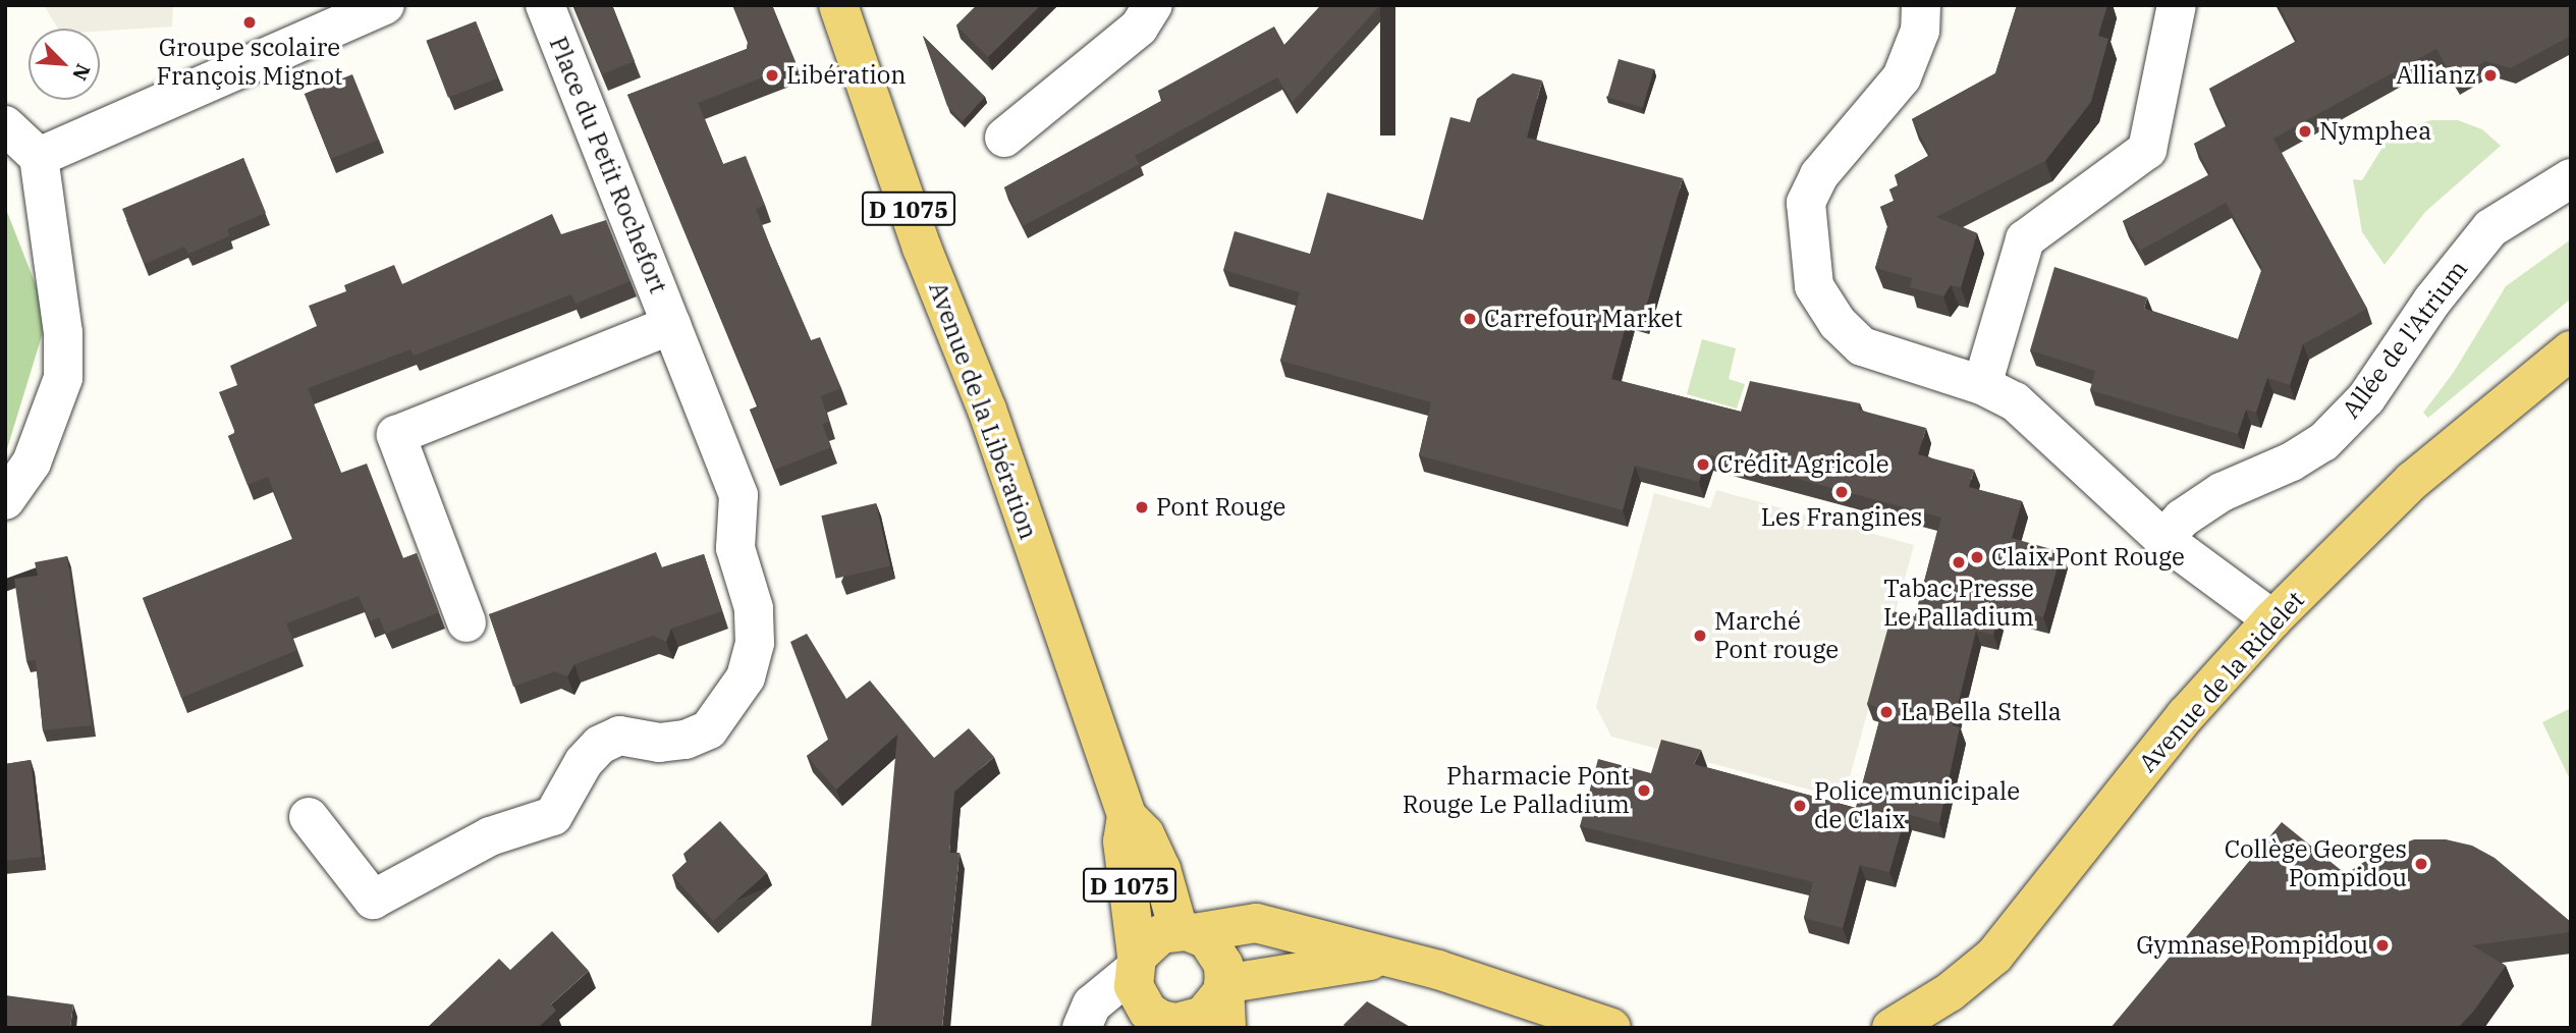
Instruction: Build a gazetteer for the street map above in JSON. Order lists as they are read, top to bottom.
{
  "streets": {
    "main road": ["D 1075", "Avenue de la Libération", "Avenue de la Ridelet"],
    "street": ["Place du Petit Rochefort", "Allée de l'Atrium"]
  },
  "places": [
    "Groupe scolaire François Mignot",
    "Libération",
    "Allianz",
    "Nymphea",
    "Carrefour Market",
    "Crédit Agricole",
    "Les Frangines",
    "Pont Rouge",
    "Claix Pont Rouge",
    "Tabac Presse Le Palladium",
    "Marché Pont rouge",
    "La Bella Stella",
    "Pharmacie Pont Rouge Le Palladium",
    "Police municipale de Claix",
    "Collège Georges Pompidou",
    "Gymnase Pompidou"
  ],
  "north": "bottom right"
}
